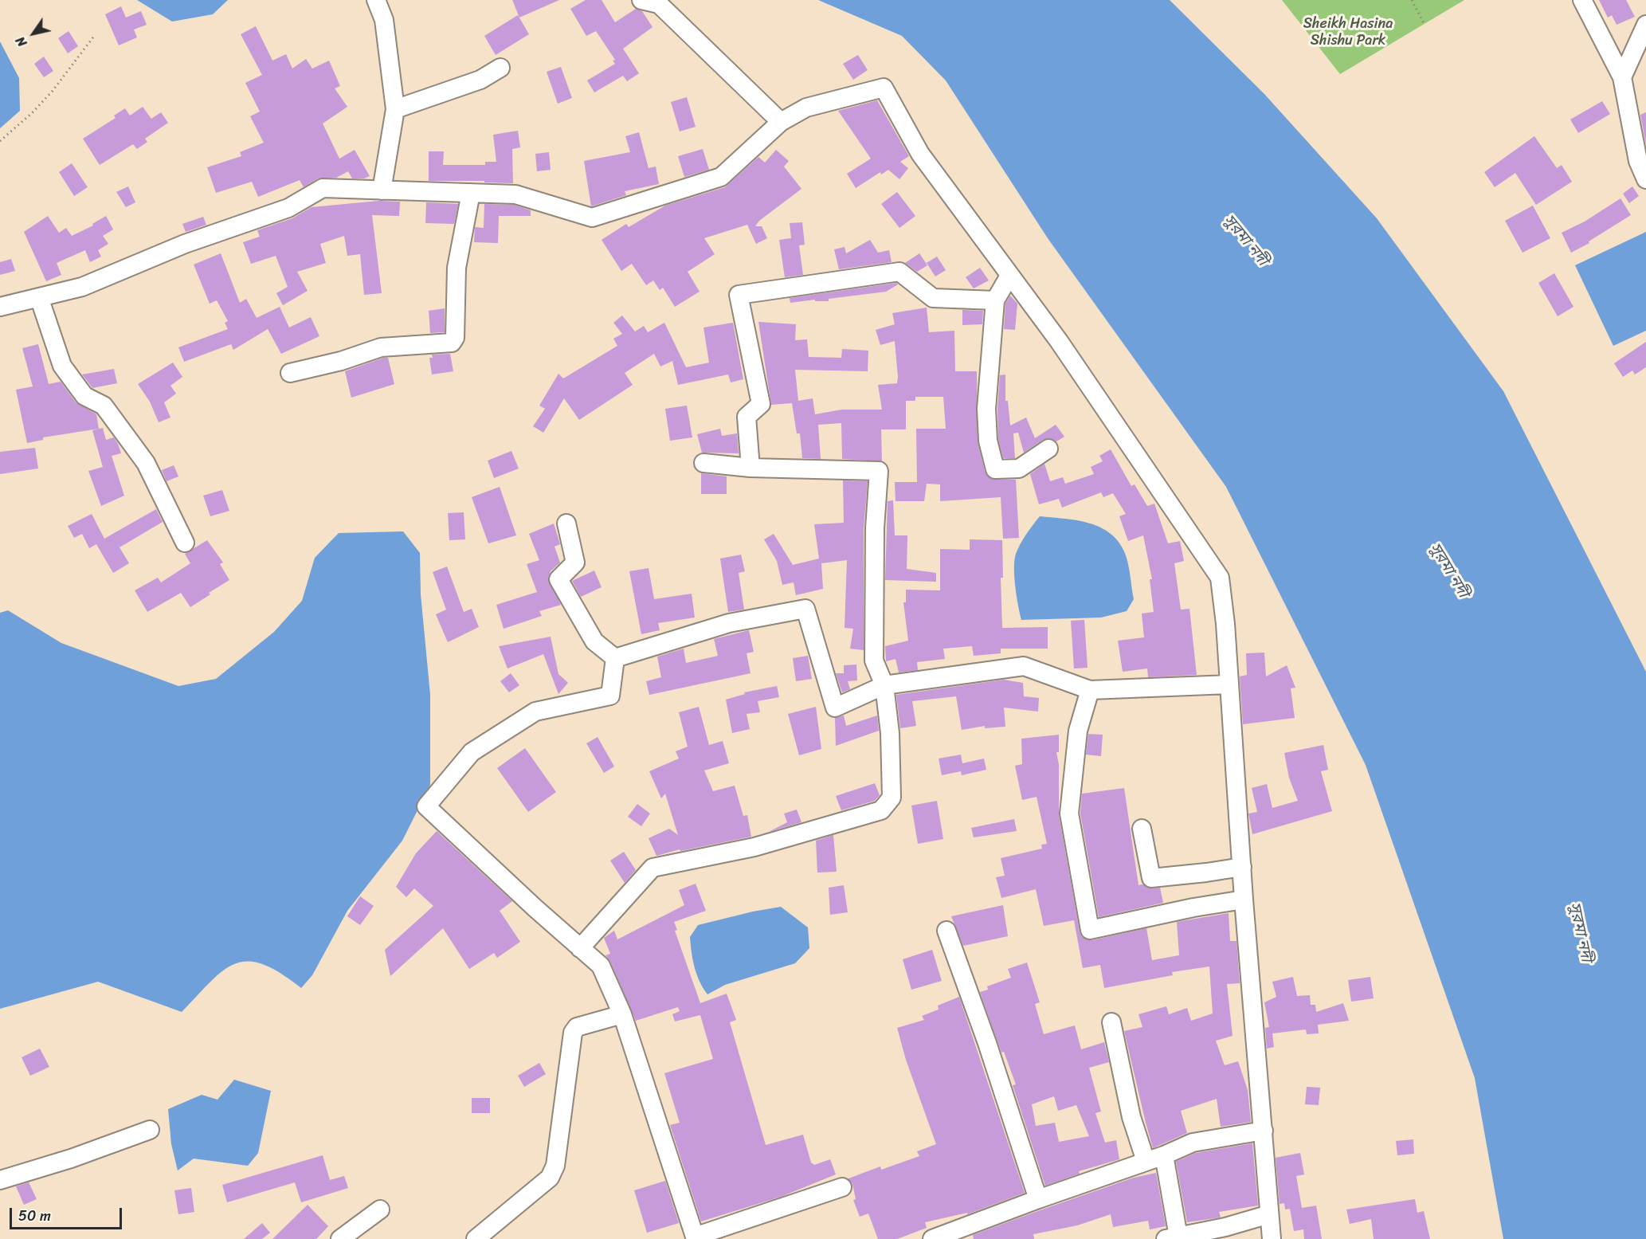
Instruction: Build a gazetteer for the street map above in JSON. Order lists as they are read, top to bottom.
{
  "water": ["সুরমা নদী"],
  "parks": ["Sheikh Hasina Shishu Park"],
  "scale_bar": "50 m",
  "north": "bottom left"
}
